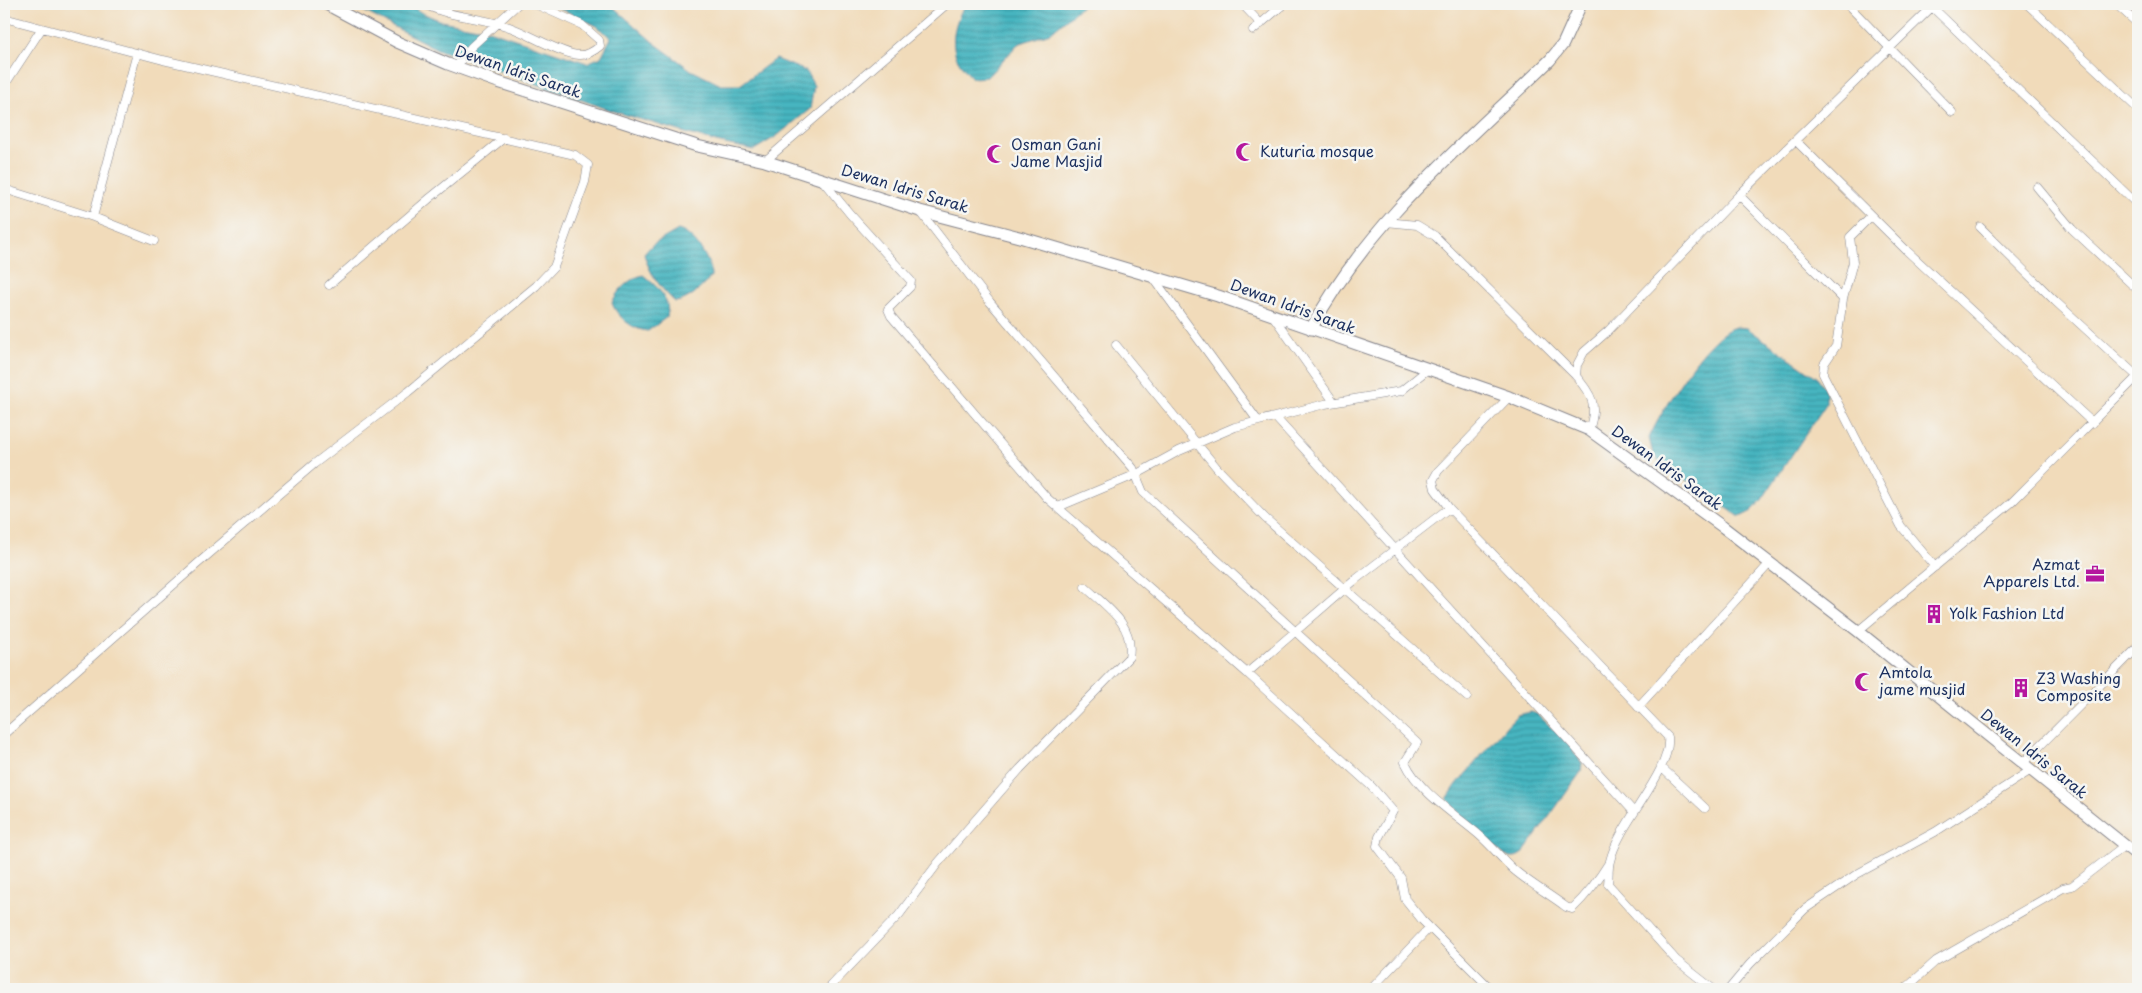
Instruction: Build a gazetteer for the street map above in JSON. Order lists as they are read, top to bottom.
{
  "streets": {
    "main road": ["Dewan Idris Sarak"]
  },
  "places": {
    "mosque": ["Kuturia mosque", "Osman Gani Jame Masjid", "Amtola jame musjid"],
    "office": ["Azmat Apparels Ltd."],
    "building": ["Yolk Fashion Ltd", "Z3 Washing Composite"]
  }
}
